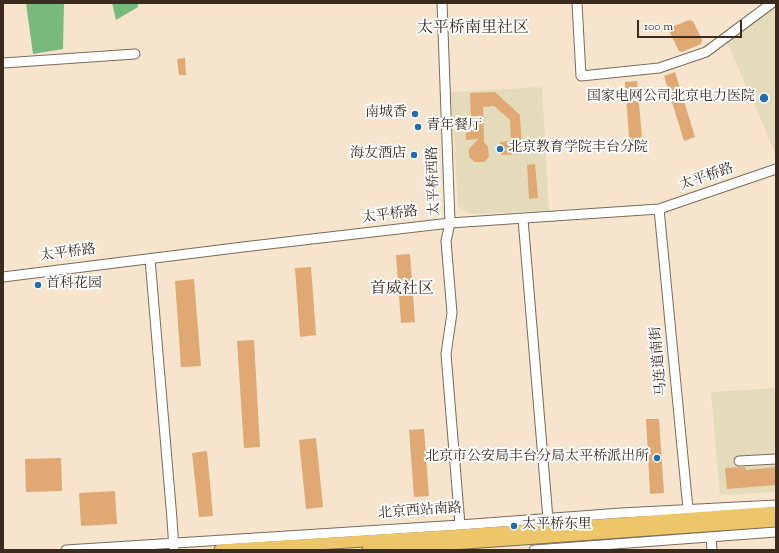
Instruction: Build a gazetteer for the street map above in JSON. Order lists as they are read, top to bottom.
{
  "streets": {
    "main road": ["北京西站南路"],
    "street": ["太平桥路", "太平桥西路", "马连道南街"]
  },
  "crossings": [
    ["太平桥路", "太平桥西路"],
    ["太平桥路", "马连道南街"],
    ["太平桥西路", "北京西站南路"],
    ["马连道南街", "北京西站南路"]
  ],
  "districts": ["太平桥南里社区", "首威社区"],
  "places": [
    "国家电网公司北京电力医院",
    "南城香",
    "青年餐厅",
    "北京教育学院丰台分院",
    "海友酒店",
    "首科花园",
    "北京市公安局丰台分局太平桥派出所",
    "太平桥东里"
  ],
  "scale_bar": "100 m"
}
